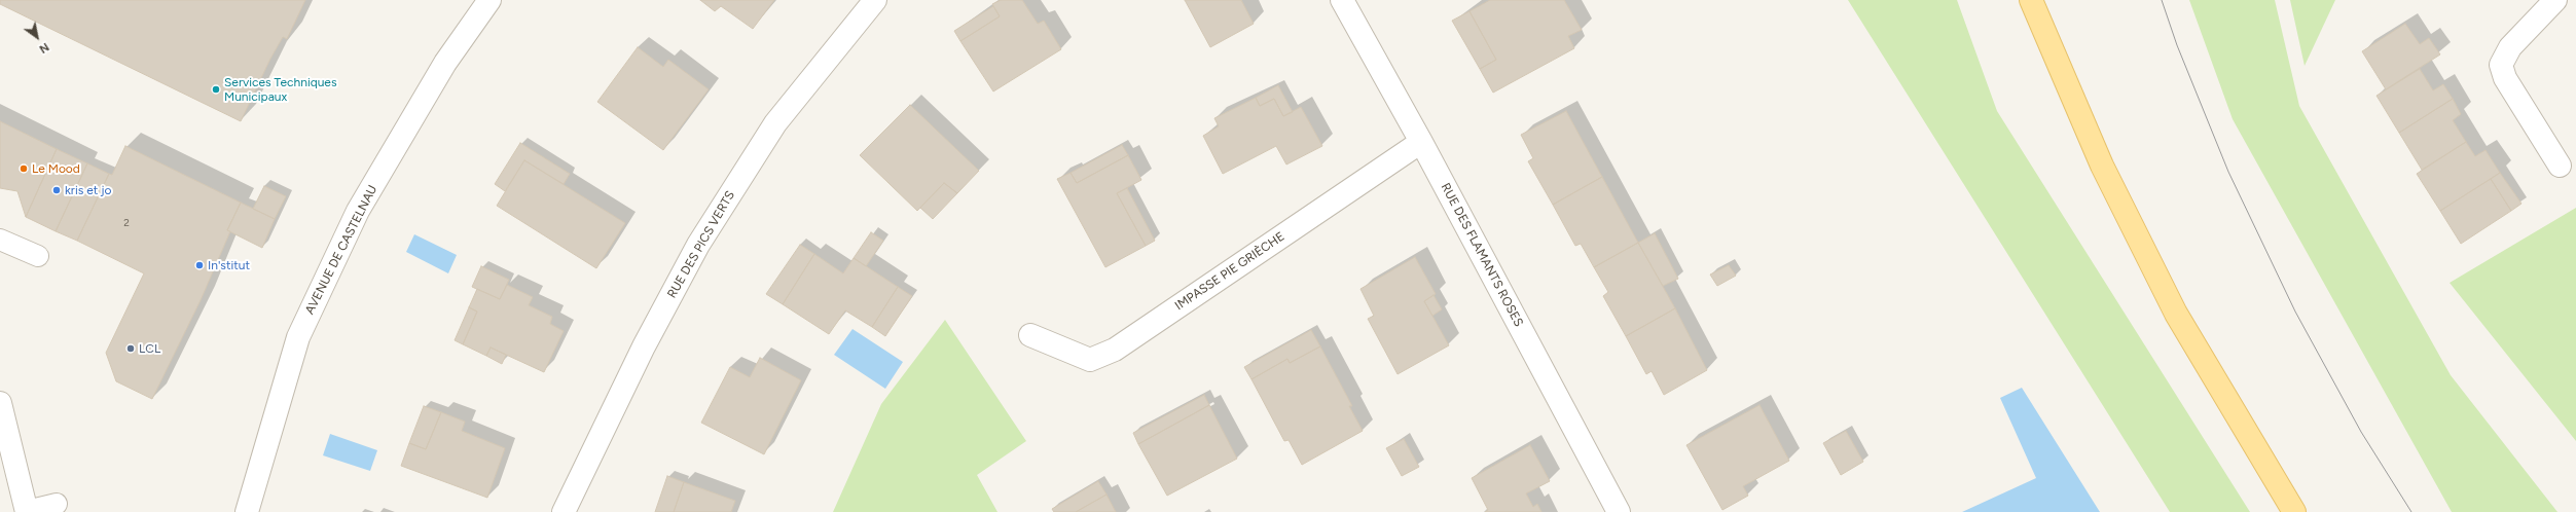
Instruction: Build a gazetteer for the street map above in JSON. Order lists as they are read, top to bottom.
{
  "streets": {
    "street": [
      "RUE DES PICS VERTS",
      "AVENUE DE CASTELNAU",
      "RUE DES FLAMANTS ROSES",
      "IMPASSE PIE GRIÈCHE"
    ]
  },
  "crossings": [
    ["RUE DES FLAMANTS ROSES", "IMPASSE PIE GRIÈCHE"]
  ],
  "places": [
    "Services Techniques Municipaux",
    "Le Mood",
    "kris et jo",
    "In'stitut",
    "LCL"
  ],
  "house_numbers": ["2"],
  "north": "bottom right"
}
